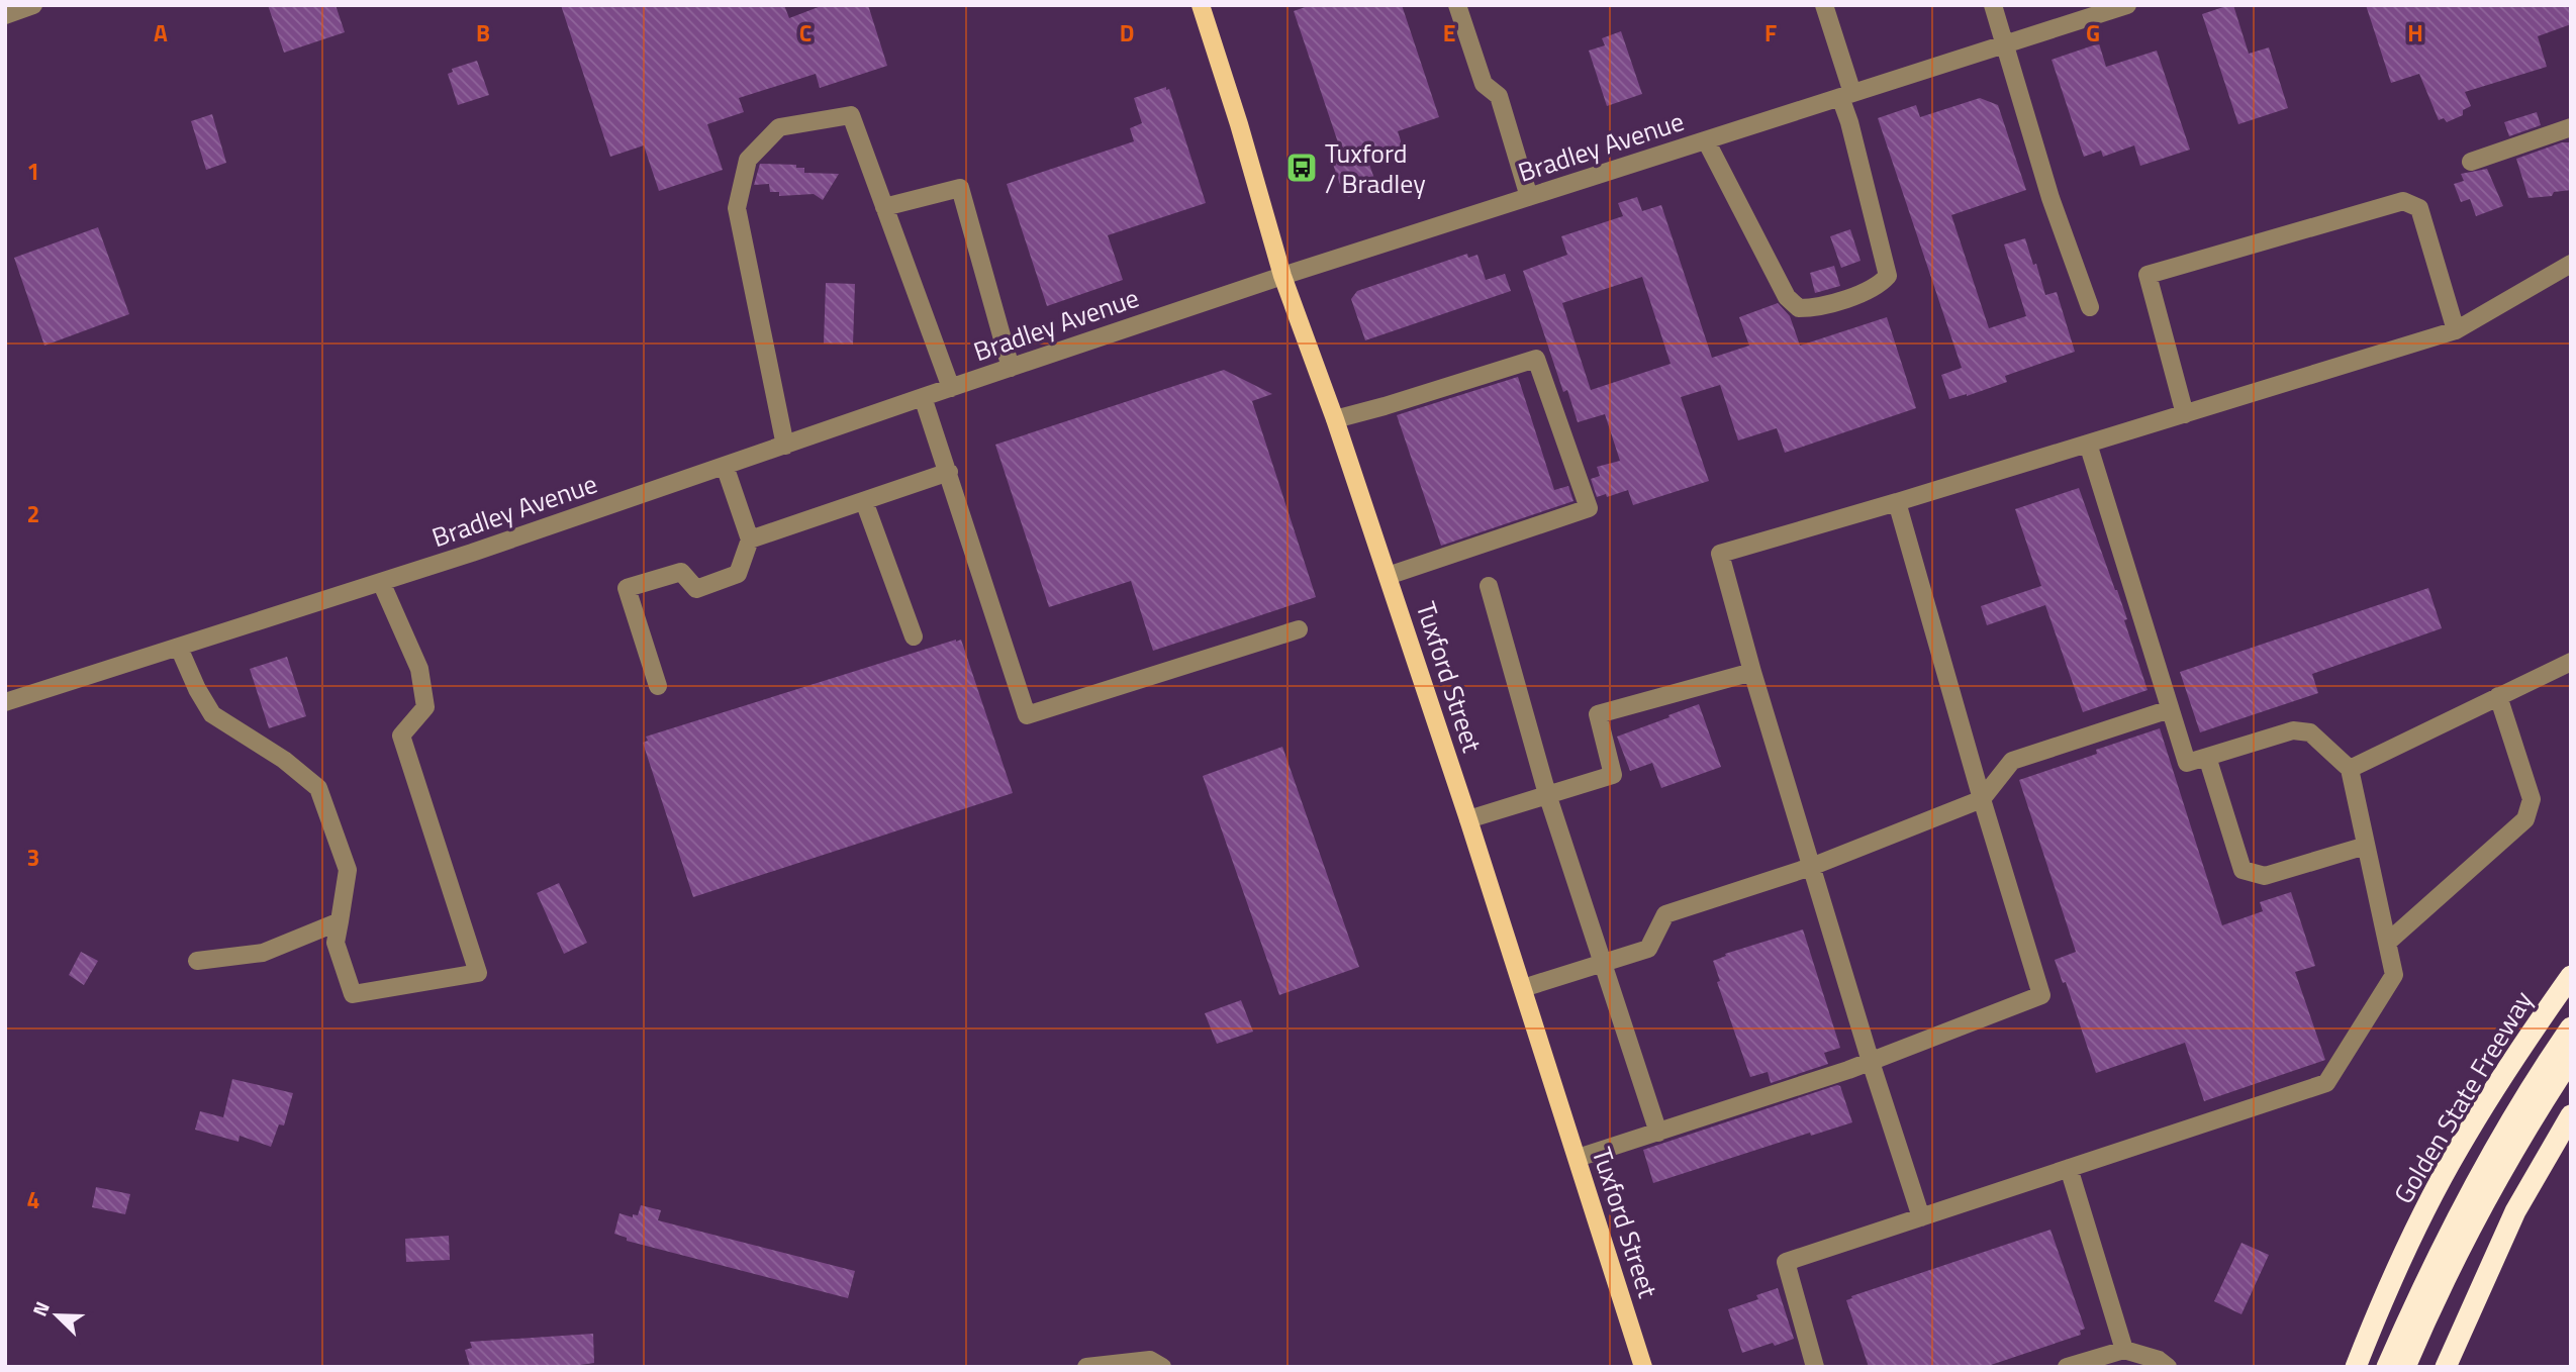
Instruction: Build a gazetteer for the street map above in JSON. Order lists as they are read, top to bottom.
{
  "streets": {
    "highway": ["Golden State Freeway"],
    "main road": ["Tuxford Street"],
    "street": ["Bradley Avenue"]
  },
  "crossings": [
    ["Bradley Avenue", "Tuxford Street"]
  ],
  "places": {
    "bus stop": ["Tuxford / Bradley"]
  },
  "north": "top left",
  "grid": {
    "columns": [
      "A",
      "B",
      "C",
      "D",
      "E",
      "F",
      "G",
      "H"
    ],
    "rows": [
      "1",
      "2",
      "3",
      "4"
    ]
  }
}
